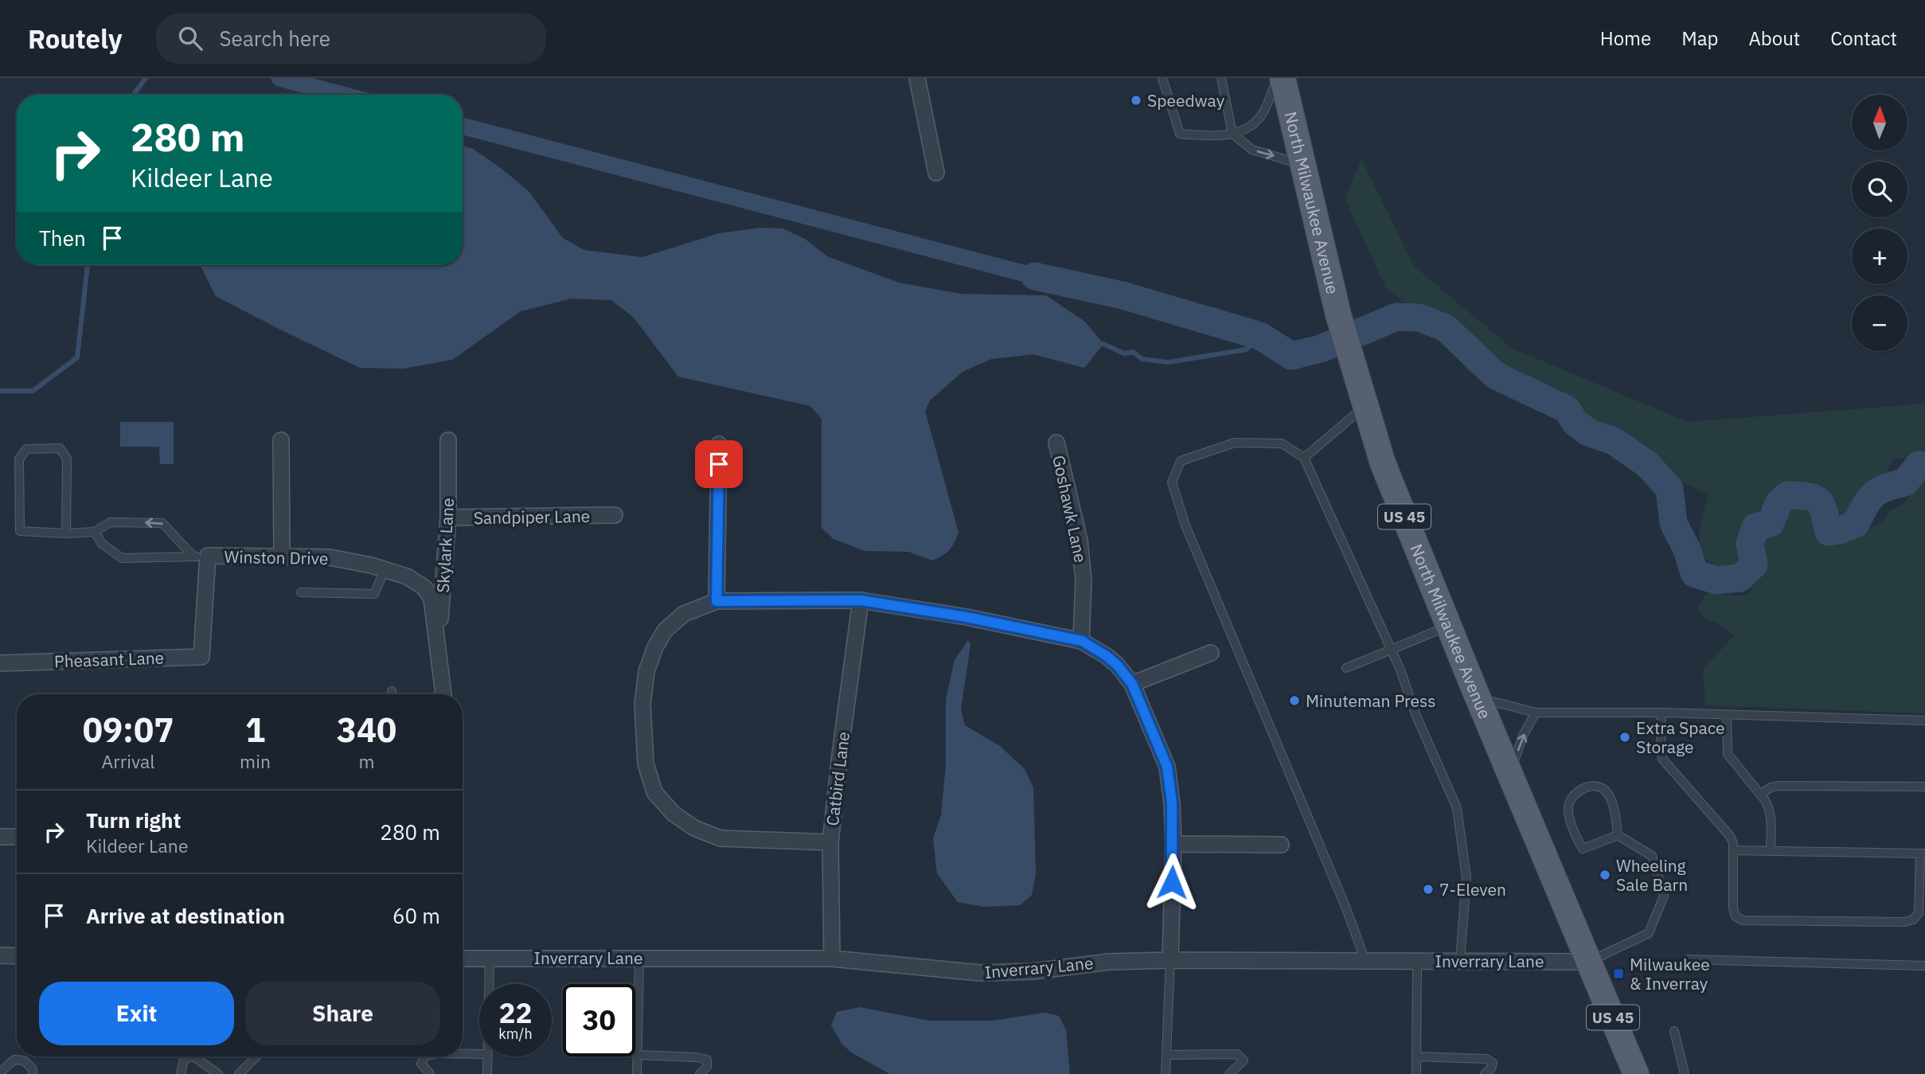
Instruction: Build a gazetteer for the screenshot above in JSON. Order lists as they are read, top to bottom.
{
  "streets": {
    "main road": ["North Milwaukee Avenue", "US 45"],
    "street": [
      "Goshawk Lane",
      "Sandpiper Lane",
      "Skylark Lane",
      "Winston Drive",
      "Pheasant Lane",
      "Catbird Lane",
      "Inverrary Lane"
    ]
  },
  "crossings": [
    ["North Milwaukee Avenue", "Inverrary Lane"],
    ["Sandpiper Lane", "Skylark Lane"],
    ["Skylark Lane", "Winston Drive"],
    ["Winston Drive", "Pheasant Lane"],
    ["Catbird Lane", "Inverrary Lane"]
  ],
  "places": {
    "other": [
      "Speedway",
      "Minuteman Press",
      "Extra Space Storage",
      "Wheeling Sale Barn",
      "7-Eleven"
    ],
    "transit": ["Milwaukee & Inverray"]
  },
  "north": "top",
  "page": {
    "header": "Routely",
    "search": "Search here",
    "nav": [
      "Home",
      "Map",
      "About",
      "Contact"
    ],
    "map_buttons": ["+", "−"],
    "turn": ["280 m", "Kildeer Lane"],
    "then": "Then",
    "eta": [
      "09:07",
      "Arrival",
      "1",
      "min",
      "340",
      "m"
    ],
    "list": [
      {
        "name": "Turn right",
        "note": "Kildeer Lane",
        "value": "280 m"
      },
      {
        "name": "Arrive at destination",
        "value": "60 m"
      }
    ],
    "buttons": ["Exit", "Share"],
    "speed": "22 km/h",
    "limit": "30"
  }
}
